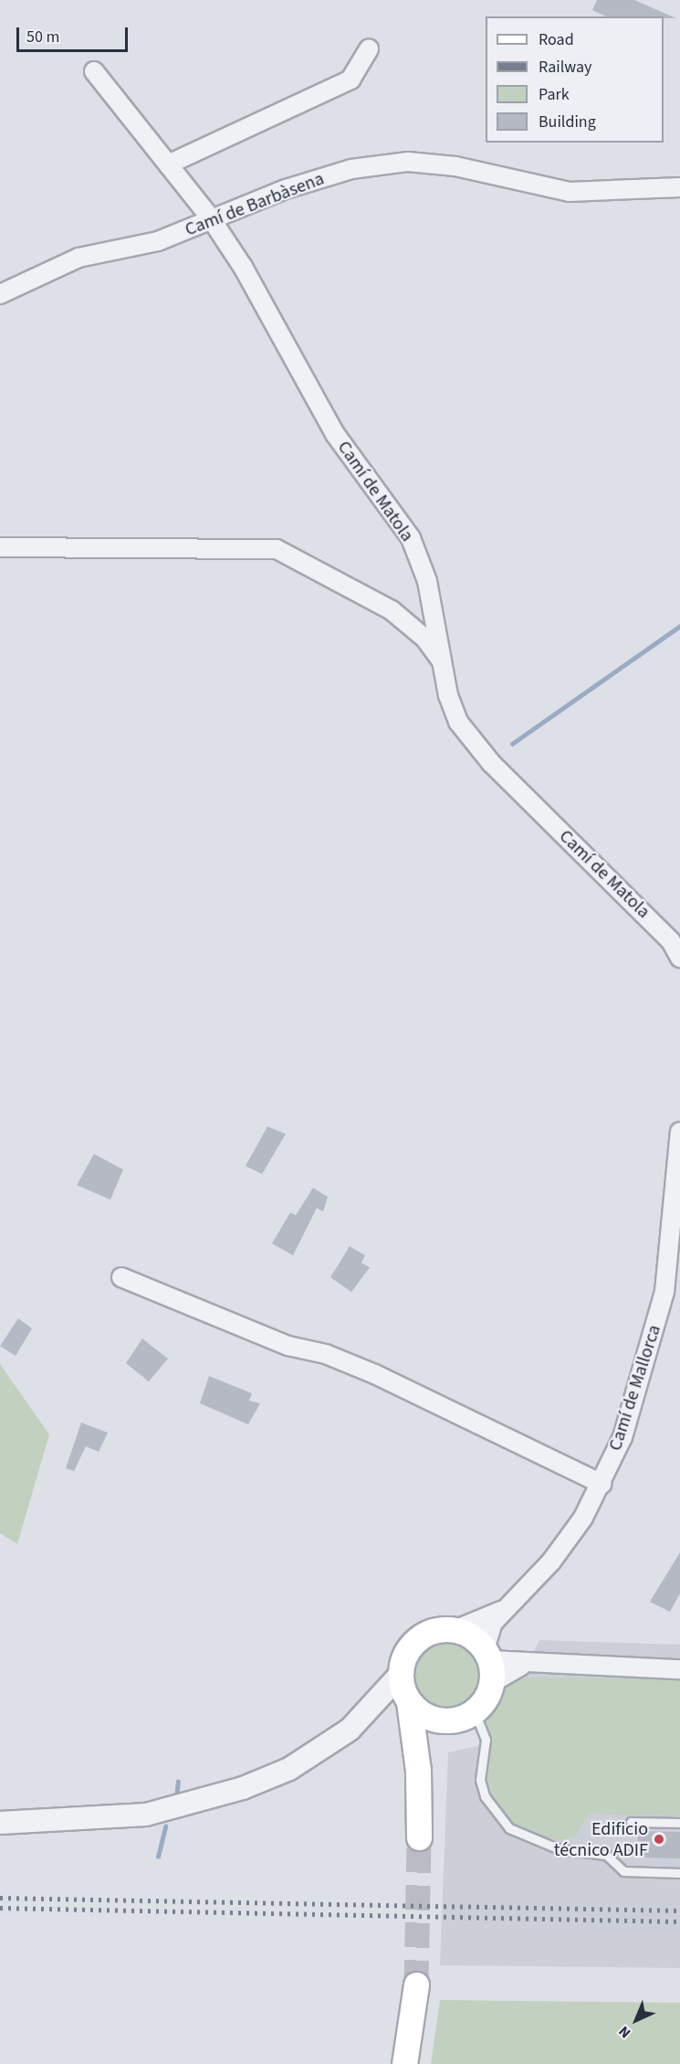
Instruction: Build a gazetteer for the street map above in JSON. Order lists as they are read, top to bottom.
{
  "streets": {
    "street": ["Camí de Barbàsena", "Camí de Matola", "Camí de Mallorca"]
  },
  "crossings": [
    ["Camí de Barbàsena", "Camí de Matola"]
  ],
  "places": ["Edificio técnico ADIF"],
  "legend": [
    "Road",
    "Railway",
    "Park",
    "Building"
  ],
  "scale_bar": "50 m",
  "north": "bottom left"
}
